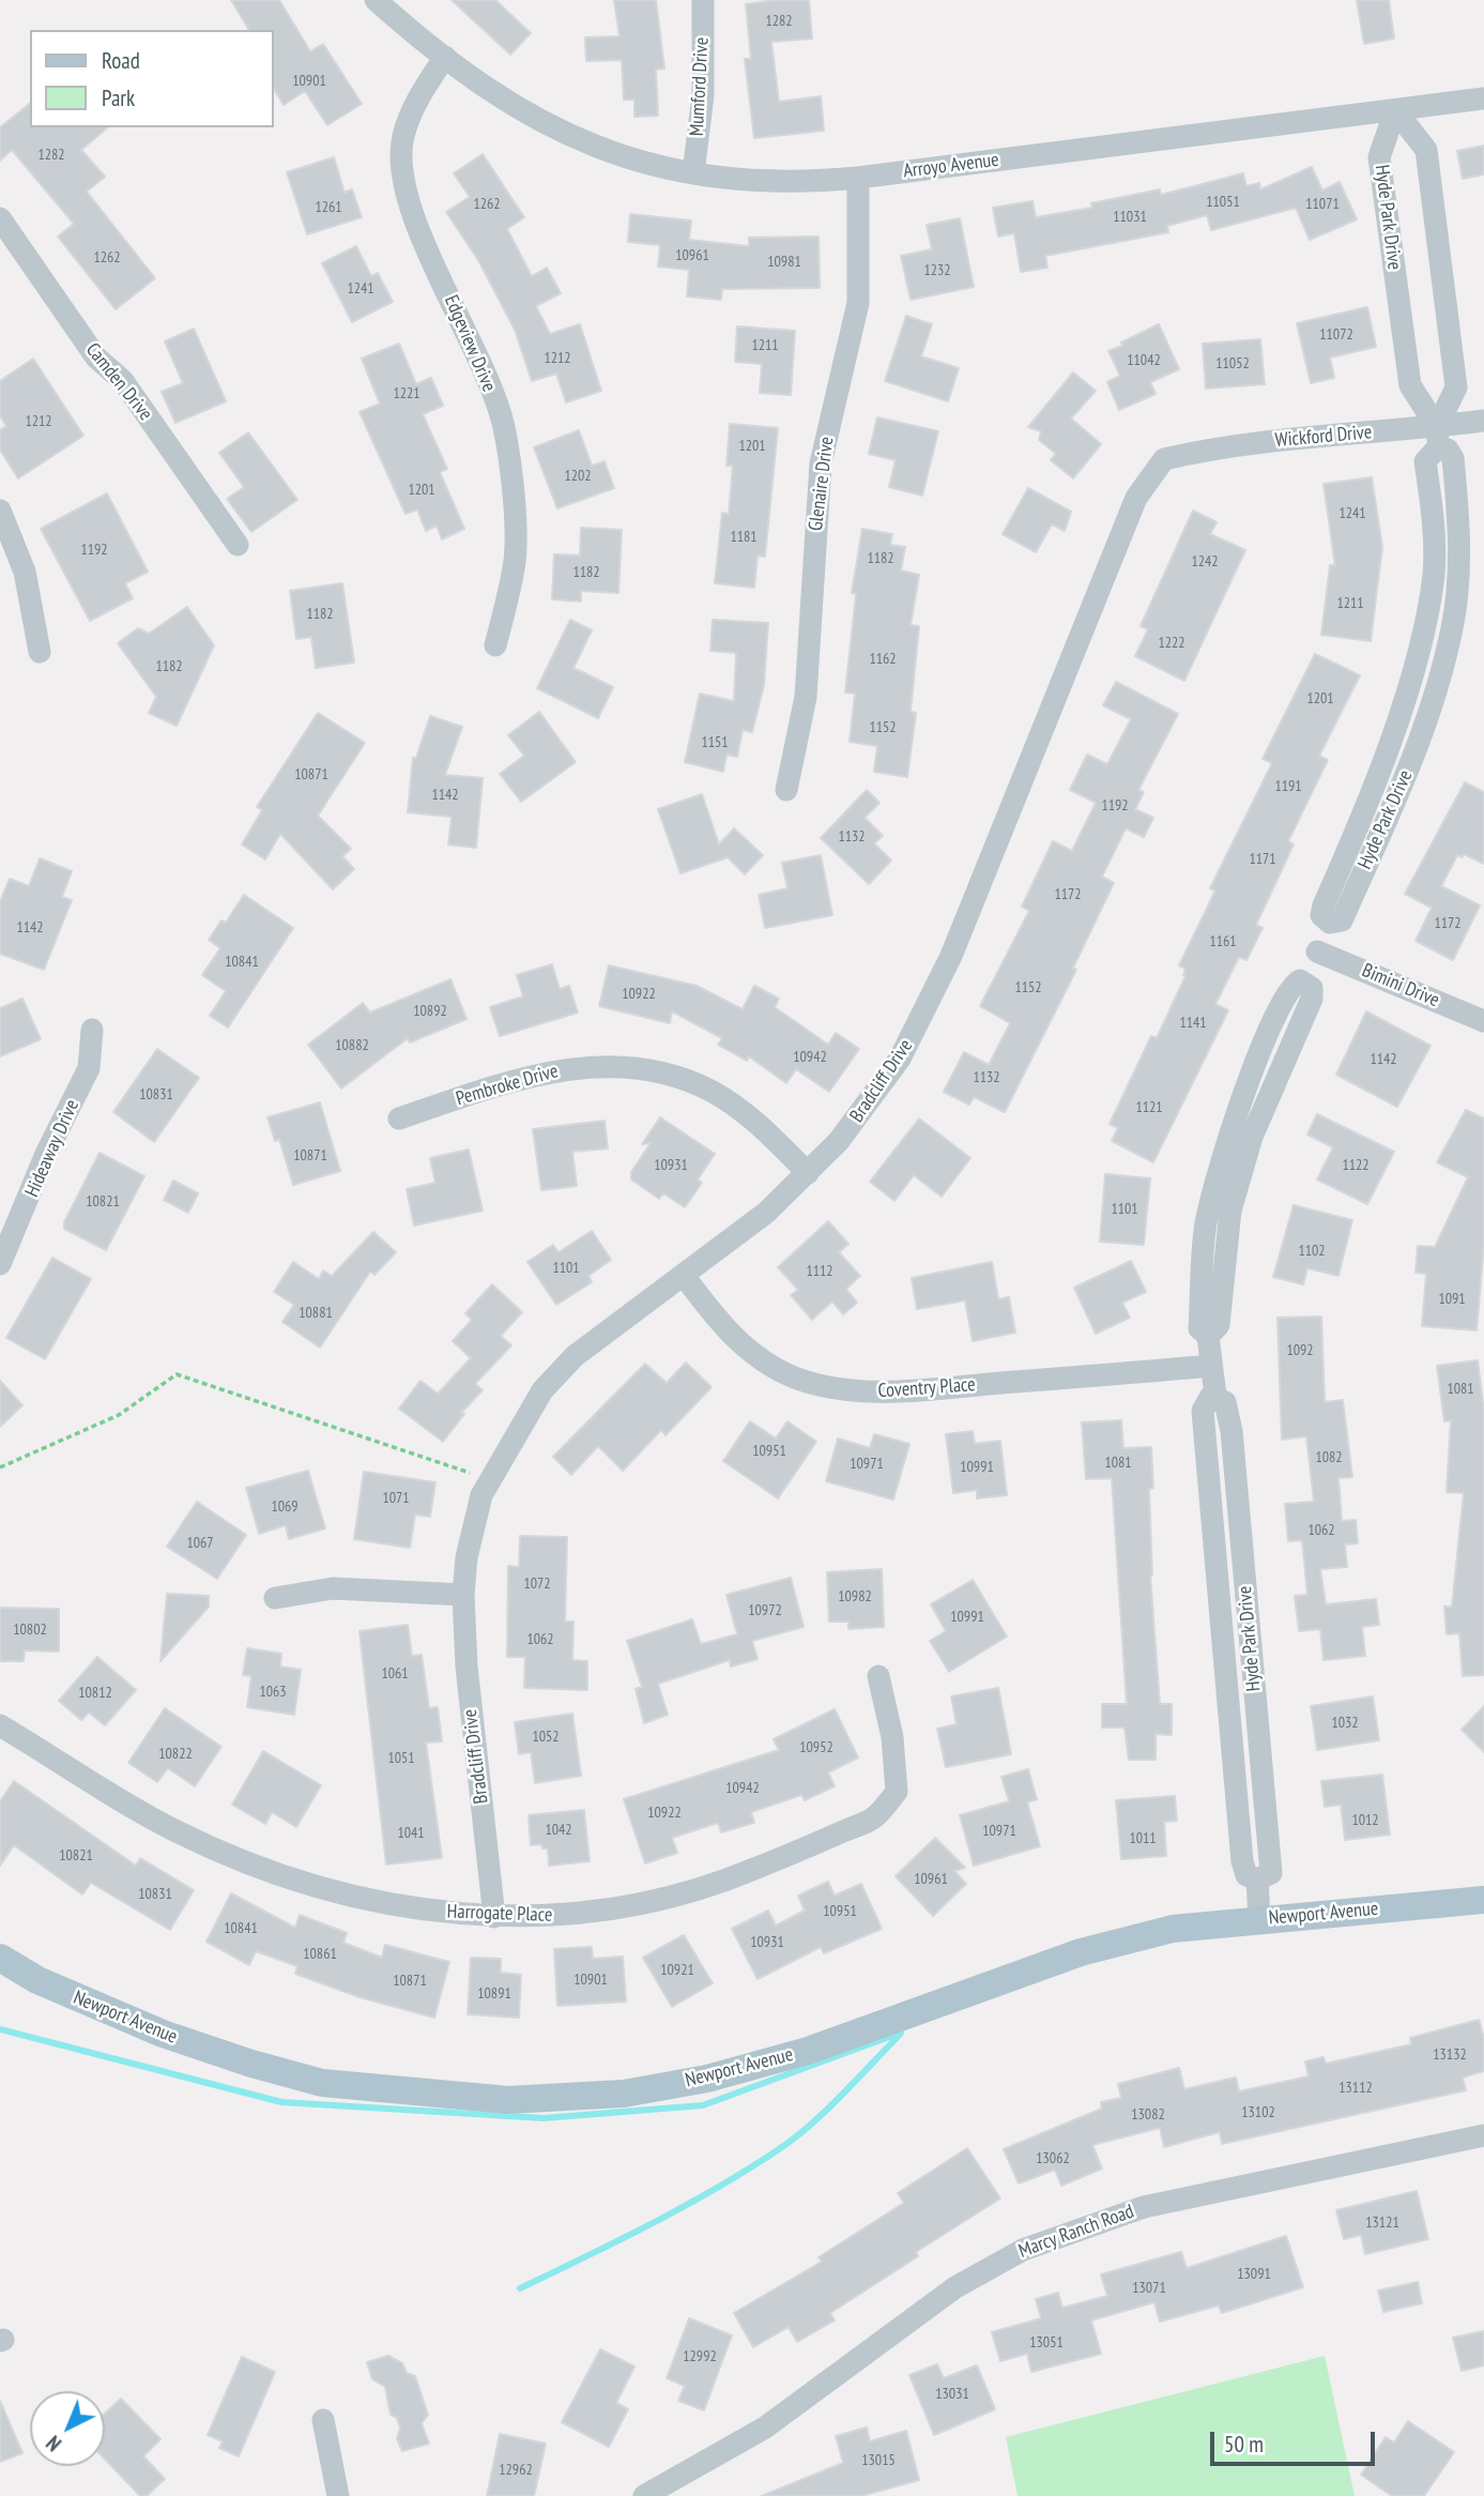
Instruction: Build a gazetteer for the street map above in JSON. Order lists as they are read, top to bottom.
{
  "streets": {
    "main road": ["Newport Avenue"],
    "street": [
      "Mumford Drive",
      "Arroyo Avenue",
      "Hyde Park Drive",
      "Edgeview Drive",
      "Camden Drive",
      "Wickford Drive",
      "Glenaire Drive",
      "Bimini Drive",
      "Bradcliff Drive",
      "Pembroke Drive",
      "Hideaway Drive",
      "Coventry Place",
      "Harrogate Place",
      "Marcy Ranch Road"
    ]
  },
  "crossings": [
    ["Mumford Drive", "Arroyo Avenue"],
    ["Arroyo Avenue", "Hyde Park Drive"],
    ["Arroyo Avenue", "Edgeview Drive"],
    ["Arroyo Avenue", "Glenaire Drive"],
    ["Hyde Park Drive", "Wickford Drive"],
    ["Hyde Park Drive", "Bimini Drive"],
    ["Hyde Park Drive", "Coventry Place"],
    ["Hyde Park Drive", "Newport Avenue"],
    ["Wickford Drive", "Bradcliff Drive"],
    ["Bradcliff Drive", "Pembroke Drive"],
    ["Bradcliff Drive", "Coventry Place"],
    ["Bradcliff Drive", "Harrogate Place"]
  ],
  "house_numbers": [
    "1282",
    "10901",
    "1282",
    "11051",
    "1262",
    "11071",
    "1261",
    "11031",
    "10961",
    "1262",
    "10981",
    "1232",
    "1241",
    "11072",
    "1211",
    "1212",
    "11042",
    "11052",
    "1221",
    "1212",
    "1201",
    "1202",
    "1201",
    "1241",
    "1181",
    "1192",
    "1182",
    "1242",
    "1182",
    "1211",
    "1182",
    "1222",
    "1162",
    "1182",
    "1201",
    "1152",
    "1151",
    "10871",
    "1191",
    "1142",
    "1192",
    "1132",
    "1171",
    "1172",
    "1172",
    "1142",
    "1161",
    "10841",
    "1152",
    "10922",
    "10892",
    "1141",
    "10882",
    "10942",
    "1142",
    "1132",
    "10831",
    "1121",
    "10871",
    "10931",
    "1122",
    "10821",
    "1101",
    "1102",
    "1101",
    "1112",
    "1091",
    "10881",
    "1092",
    "1081",
    "10951",
    "1082",
    "1081",
    "10971",
    "10991",
    "1071",
    "1069",
    "1062",
    "1067",
    "1072",
    "10982",
    "10972",
    "10991",
    "10802",
    "1062",
    "1061",
    "1063",
    "10812",
    "1032",
    "1052",
    "10952",
    "10822",
    "1051",
    "10942",
    "10922",
    "1012",
    "1042",
    "10971",
    "1041",
    "1011",
    "10821",
    "10961",
    "10831",
    "10951",
    "10841",
    "10931",
    "10861",
    "10921",
    "10901",
    "10871",
    "10891",
    "13132",
    "13112",
    "13102",
    "13082",
    "13062",
    "13121",
    "13091",
    "13071",
    "13051",
    "12992",
    "13031",
    "13015",
    "12962"
  ],
  "legend": ["Road", "Park"],
  "scale_bar": "50 m",
  "north": "bottom left"
}
